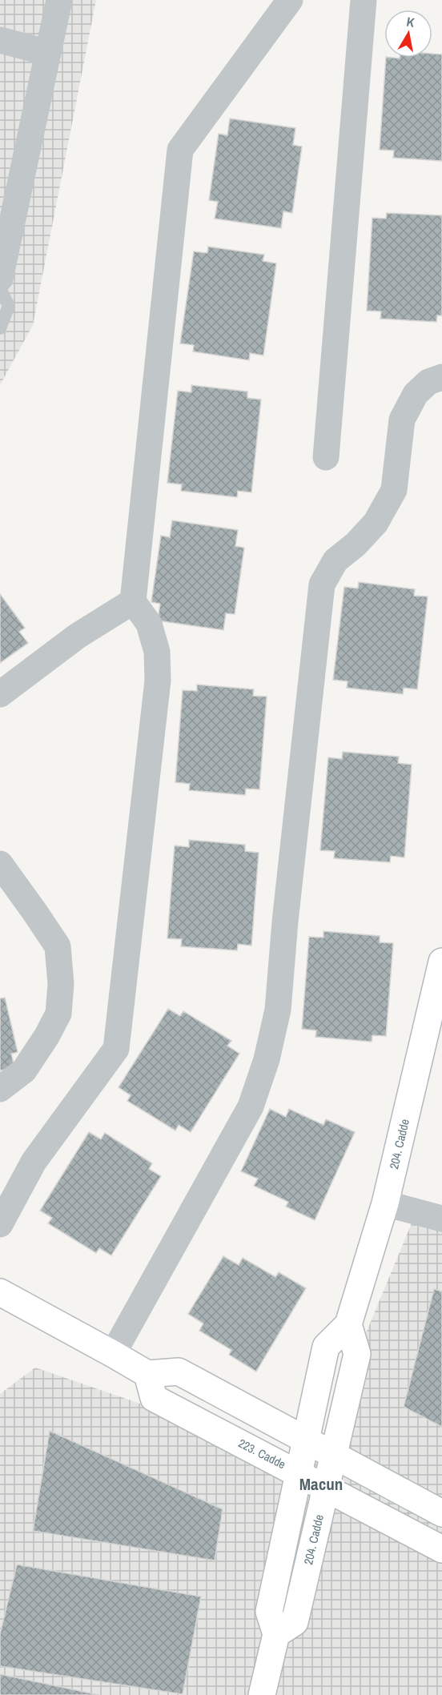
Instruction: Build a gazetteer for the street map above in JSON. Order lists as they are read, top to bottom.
{
  "streets": {
    "street": ["204. Cadde", "223. Cadde"]
  },
  "crossings": [
    ["204. Cadde", "223. Cadde"]
  ],
  "districts": ["Macun"],
  "north": "top"
}
